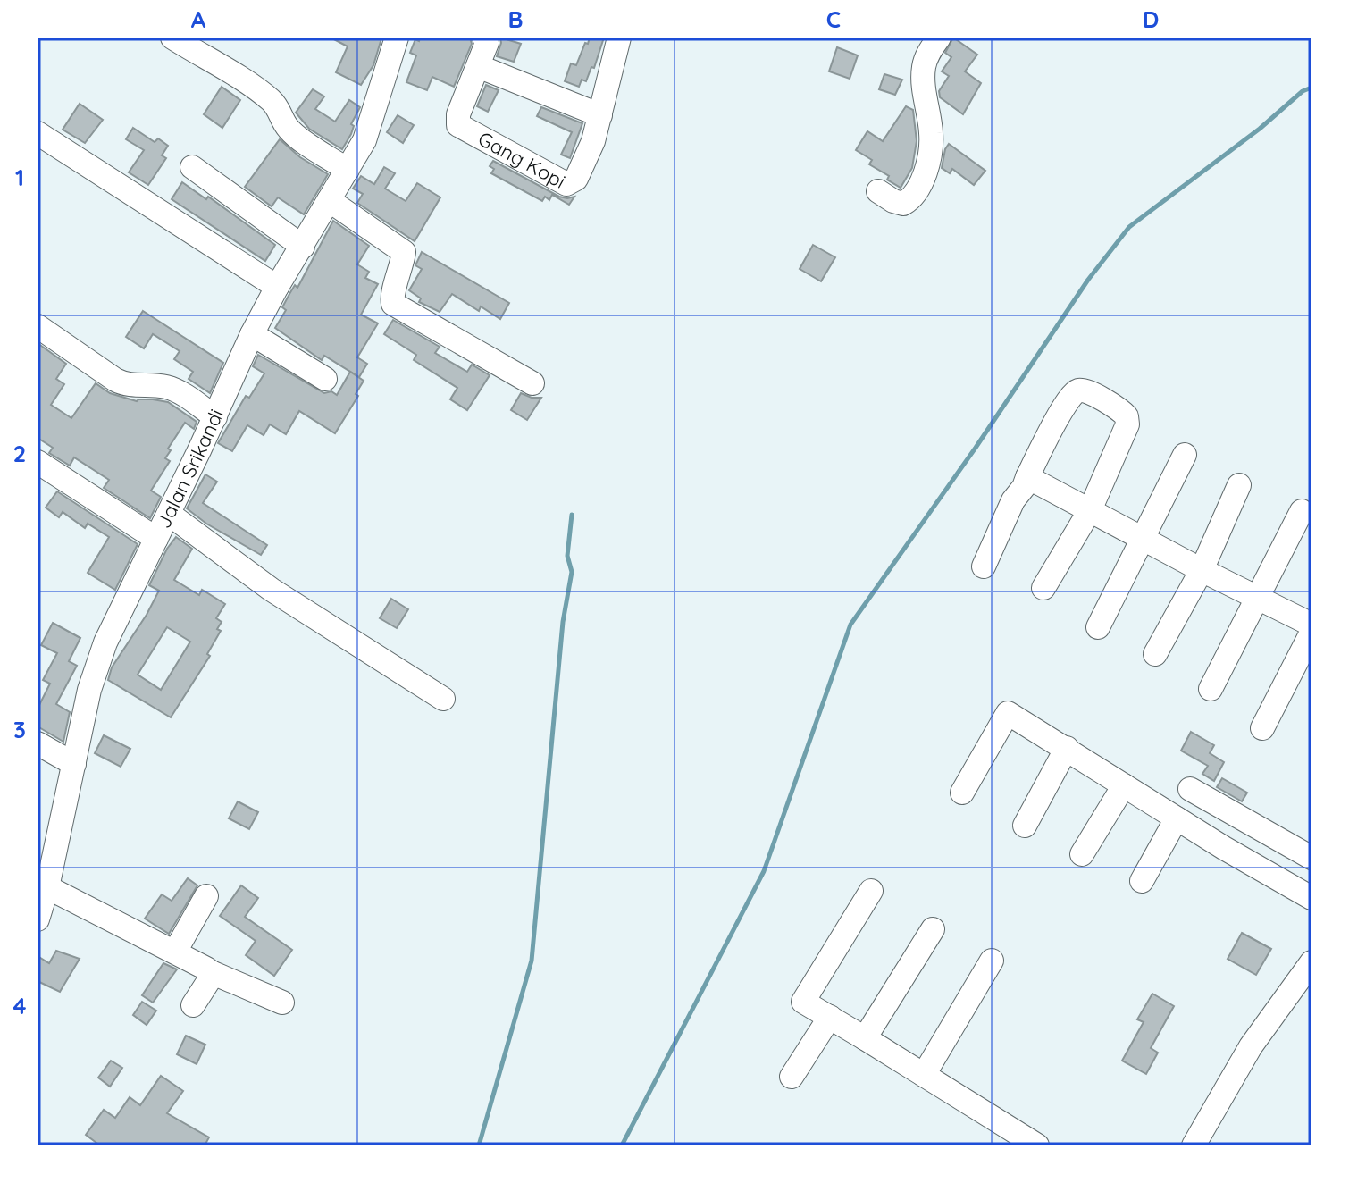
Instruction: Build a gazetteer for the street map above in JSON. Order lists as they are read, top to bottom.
{
  "streets": {
    "street": ["Gang Kopi", "Jalan Srikandi"]
  },
  "grid": {
    "columns": [
      "A",
      "B",
      "C",
      "D"
    ],
    "rows": [
      "1",
      "2",
      "3",
      "4"
    ]
  }
}
